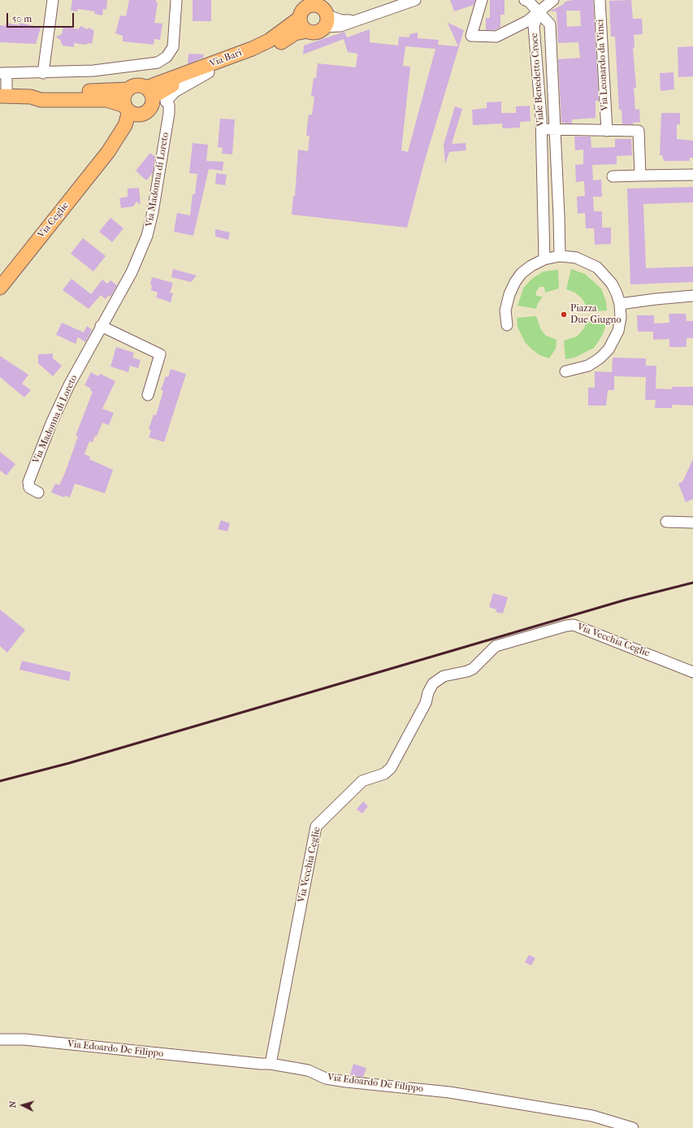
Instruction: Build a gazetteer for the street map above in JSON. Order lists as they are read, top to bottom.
{
  "streets": {
    "main road": ["Via Bari", "Via Ceglie"],
    "street": [
      "Via Leonardo da Vinci",
      "Viale Benedetto Croce",
      "Via Madonna di Loreto",
      "Via Vecchia Ceglie",
      "Via Edoardo De Filippo"
    ]
  },
  "crossings": [
    ["Via Bari", "Via Madonna di Loreto"],
    ["Via Bari", "Via Ceglie"],
    ["Via Madonna di Loreto", "Via Ceglie"],
    ["Via Vecchia Ceglie", "Via Edoardo De Filippo"]
  ],
  "places": ["Piazza Due Giugno"],
  "scale_bar": "50 m",
  "north": "left"
}
